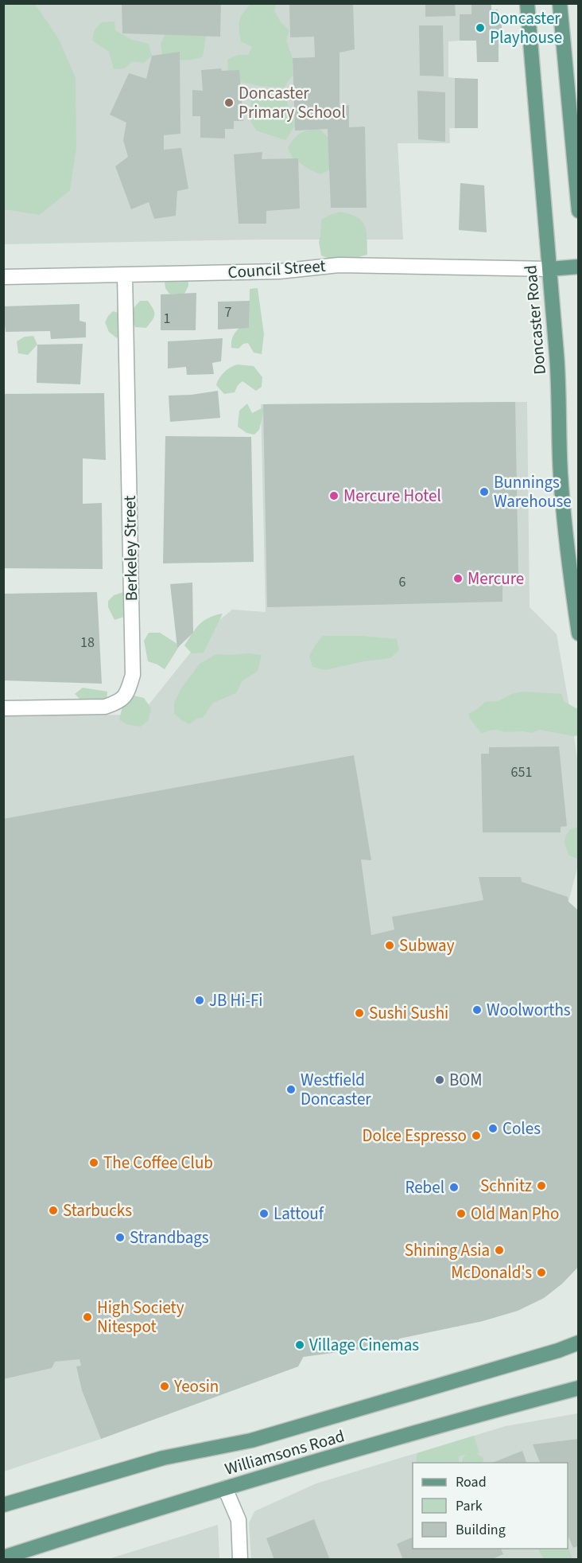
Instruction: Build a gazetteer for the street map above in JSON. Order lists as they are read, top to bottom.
{
  "streets": {
    "main road": ["Doncaster Road", "Williamsons Road"],
    "street": ["Council Street", "Berkeley Street"]
  },
  "crossings": [
    ["Council Street", "Doncaster Road"],
    ["Council Street", "Berkeley Street"]
  ],
  "places": [
    "Doncaster Playhouse",
    "Doncaster Primary School",
    "Bunnings Warehouse",
    "Mercure Hotel",
    "Mercure",
    "Subway",
    "JB Hi-Fi",
    "Woolworths",
    "Sushi Sushi",
    "BOM",
    "Westfield Doncaster",
    "Coles",
    "Dolce Espresso",
    "The Coffee Club",
    "Schnitz",
    "Rebel",
    "Starbucks",
    "Lattouf",
    "Old Man Pho",
    "Strandbags",
    "Shining Asia",
    "McDonald's",
    "High Society Nitespot",
    "Village Cinemas",
    "Yeosin"
  ],
  "house_numbers": [
    "7",
    "1",
    "6",
    "18",
    "651"
  ],
  "legend": ["Road", "Park", "Building"]
}
